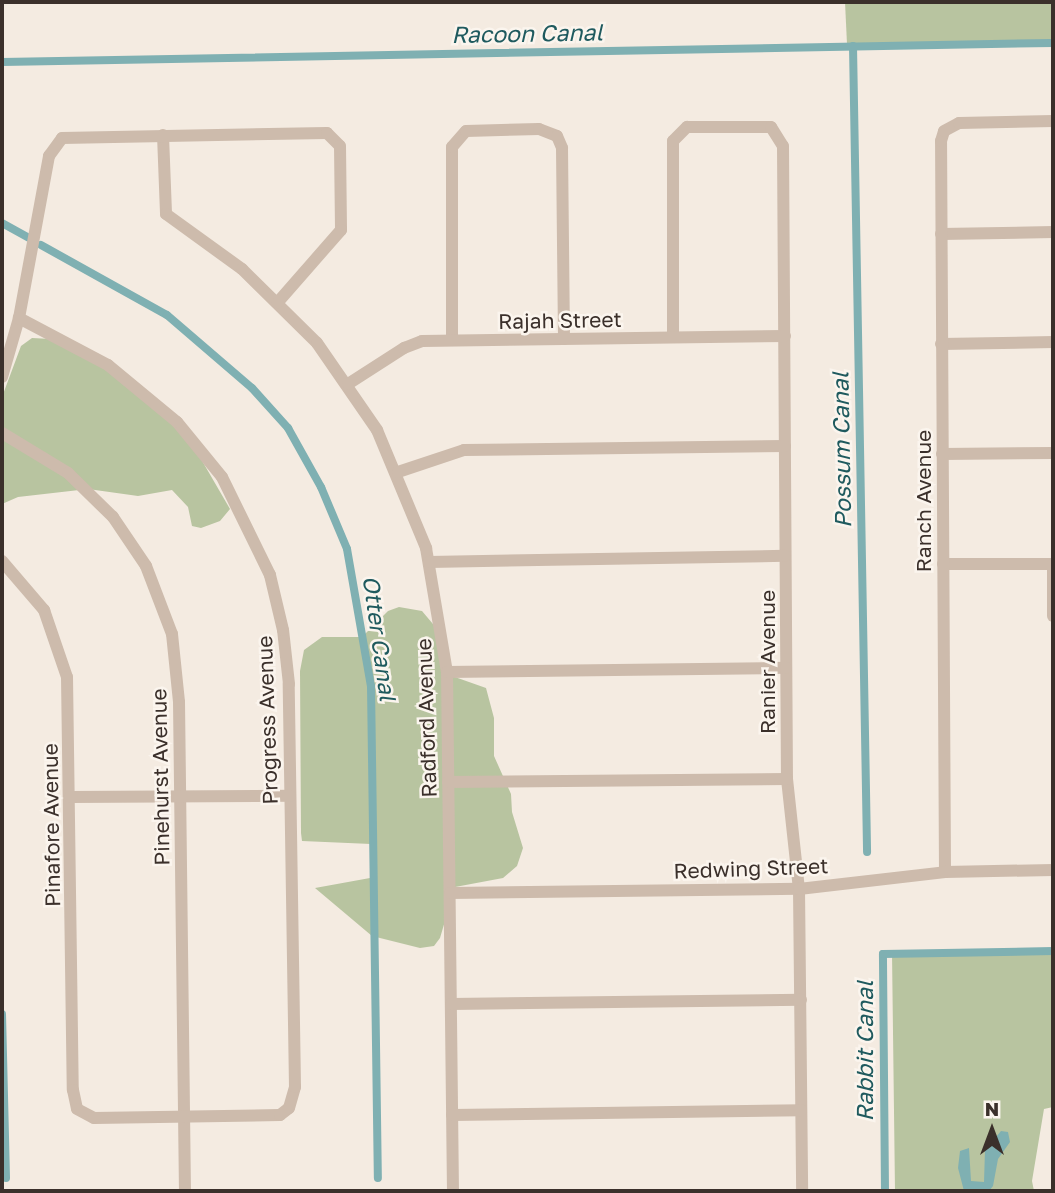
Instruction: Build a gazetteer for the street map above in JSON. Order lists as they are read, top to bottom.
{
  "streets": {
    "street": [
      "Rajah Street",
      "Ranch Avenue",
      "Ranier Avenue",
      "Radford Avenue",
      "Progress Avenue",
      "Pinehurst Avenue",
      "Pinafore Avenue",
      "Redwing Street"
    ]
  },
  "crossings": [
    ["Rajah Street", "Ranier Avenue"],
    ["Rajah Street", "Radford Avenue"],
    ["Ranch Avenue", "Redwing Street"],
    ["Ranier Avenue", "Redwing Street"],
    ["Radford Avenue", "Redwing Street"],
    ["Progress Avenue", "Pinehurst Avenue"],
    ["Progress Avenue", "Pinafore Avenue"],
    ["Pinehurst Avenue", "Pinafore Avenue"]
  ],
  "water": [
    "Racoon Canal",
    "Possum Canal",
    "Otter Canal",
    "Rabbit Canal"
  ],
  "north": "top"
}
